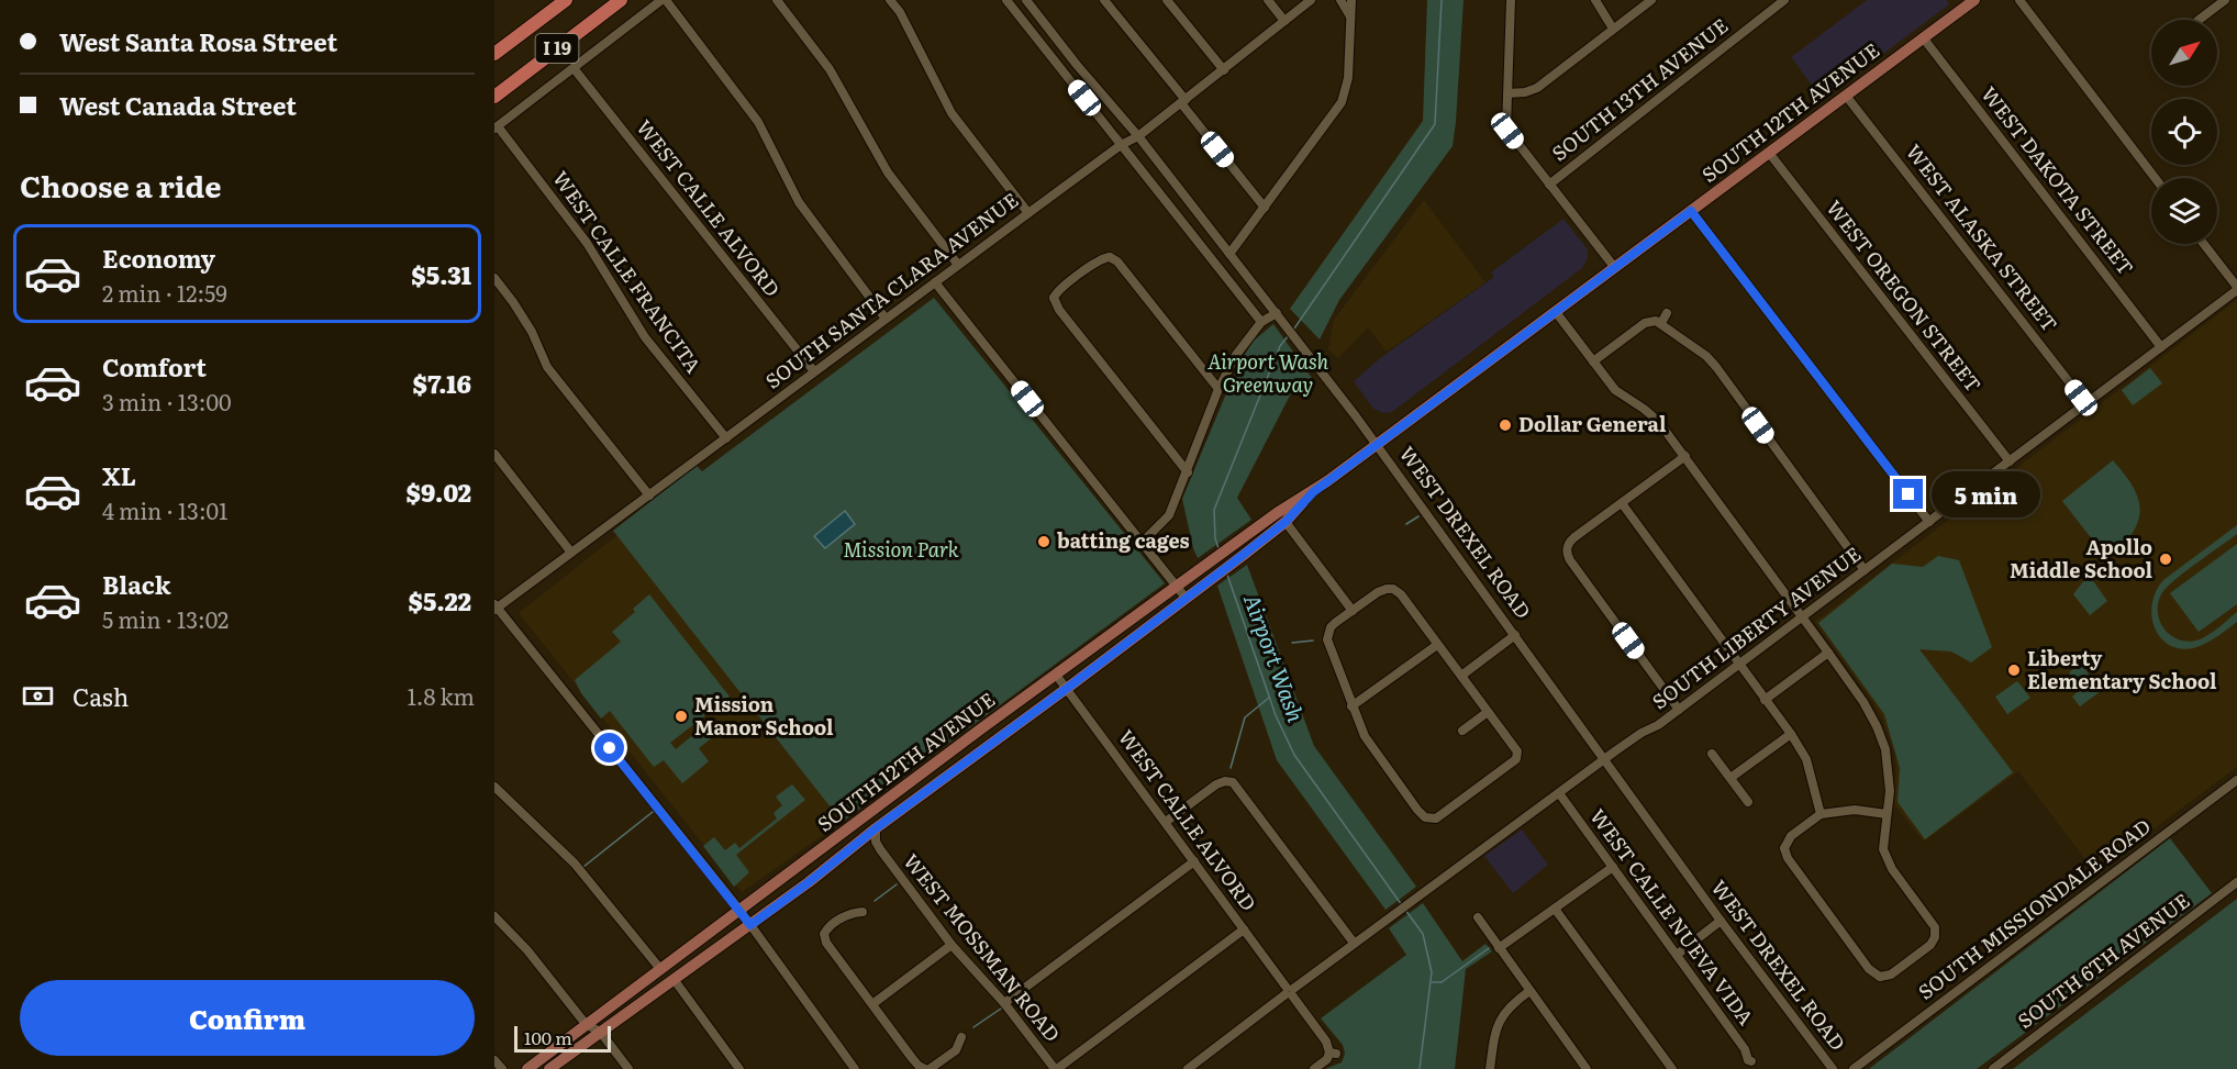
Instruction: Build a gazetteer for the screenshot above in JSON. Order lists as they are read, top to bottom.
{
  "streets": {
    "highway": ["I 19"],
    "main road": ["SOUTH 12TH AVENUE"],
    "street": [
      "SOUTH 13TH AVENUE",
      "WEST DAKOTA STREET",
      "WEST CALLE ALVORD",
      "WEST ALASKA STREET",
      "WEST CALLE FRANCITA",
      "SOUTH SANTA CLARA AVENUE",
      "WEST OREGON STREET",
      "WEST DREXEL ROAD",
      "SOUTH LIBERTY AVENUE",
      "SOUTH MISSIONDALE ROAD",
      "WEST CALLE NUEVA VIDA",
      "WEST MOSSMAN ROAD",
      "SOUTH 6TH AVENUE"
    ]
  },
  "crossings": [
    ["SOUTH 12TH AVENUE", "WEST DAKOTA STREET"],
    ["SOUTH 12TH AVENUE", "WEST CALLE ALVORD"],
    ["SOUTH 12TH AVENUE", "WEST ALASKA STREET"],
    ["SOUTH 12TH AVENUE", "WEST OREGON STREET"],
    ["SOUTH 12TH AVENUE", "WEST DREXEL ROAD"],
    ["WEST DAKOTA STREET", "SOUTH LIBERTY AVENUE"],
    ["WEST CALLE ALVORD", "SOUTH SANTA CLARA AVENUE"],
    ["WEST CALLE ALVORD", "SOUTH LIBERTY AVENUE"],
    ["WEST ALASKA STREET", "SOUTH LIBERTY AVENUE"],
    ["WEST CALLE FRANCITA", "SOUTH SANTA CLARA AVENUE"],
    ["SOUTH SANTA CLARA AVENUE", "WEST DREXEL ROAD"],
    ["WEST OREGON STREET", "SOUTH LIBERTY AVENUE"],
    ["WEST DREXEL ROAD", "SOUTH LIBERTY AVENUE"],
    ["SOUTH LIBERTY AVENUE", "WEST CALLE NUEVA VIDA"]
  ],
  "water": ["Airport Wash"],
  "parks": ["Airport Wash Greenway", "Mission Park"],
  "places": [
    "Dollar General",
    "batting cages",
    "Apollo Middle School",
    "Liberty Elementary School",
    "Mission Manor School"
  ],
  "scale_bar": "100 m",
  "north": "top right",
  "page": {
    "banner": ["West Santa Rosa Street", "West Canada Street"],
    "heading": "Choose a ride",
    "list": [
      {
        "name": "Economy",
        "note": "2 min · 12:59",
        "value": "$5.31"
      },
      {
        "name": "Comfort",
        "note": "3 min · 13:00",
        "value": "$7.16"
      },
      {
        "name": "XL",
        "note": "4 min · 13:01",
        "value": "$9.02"
      },
      {
        "name": "Black",
        "note": "5 min · 13:02",
        "value": "$5.22"
      }
    ],
    "bubble": "5 min",
    "pay": ["Cash", "1.8 km"],
    "buttons": "Confirm",
    "scale": "100 m"
  }
}
